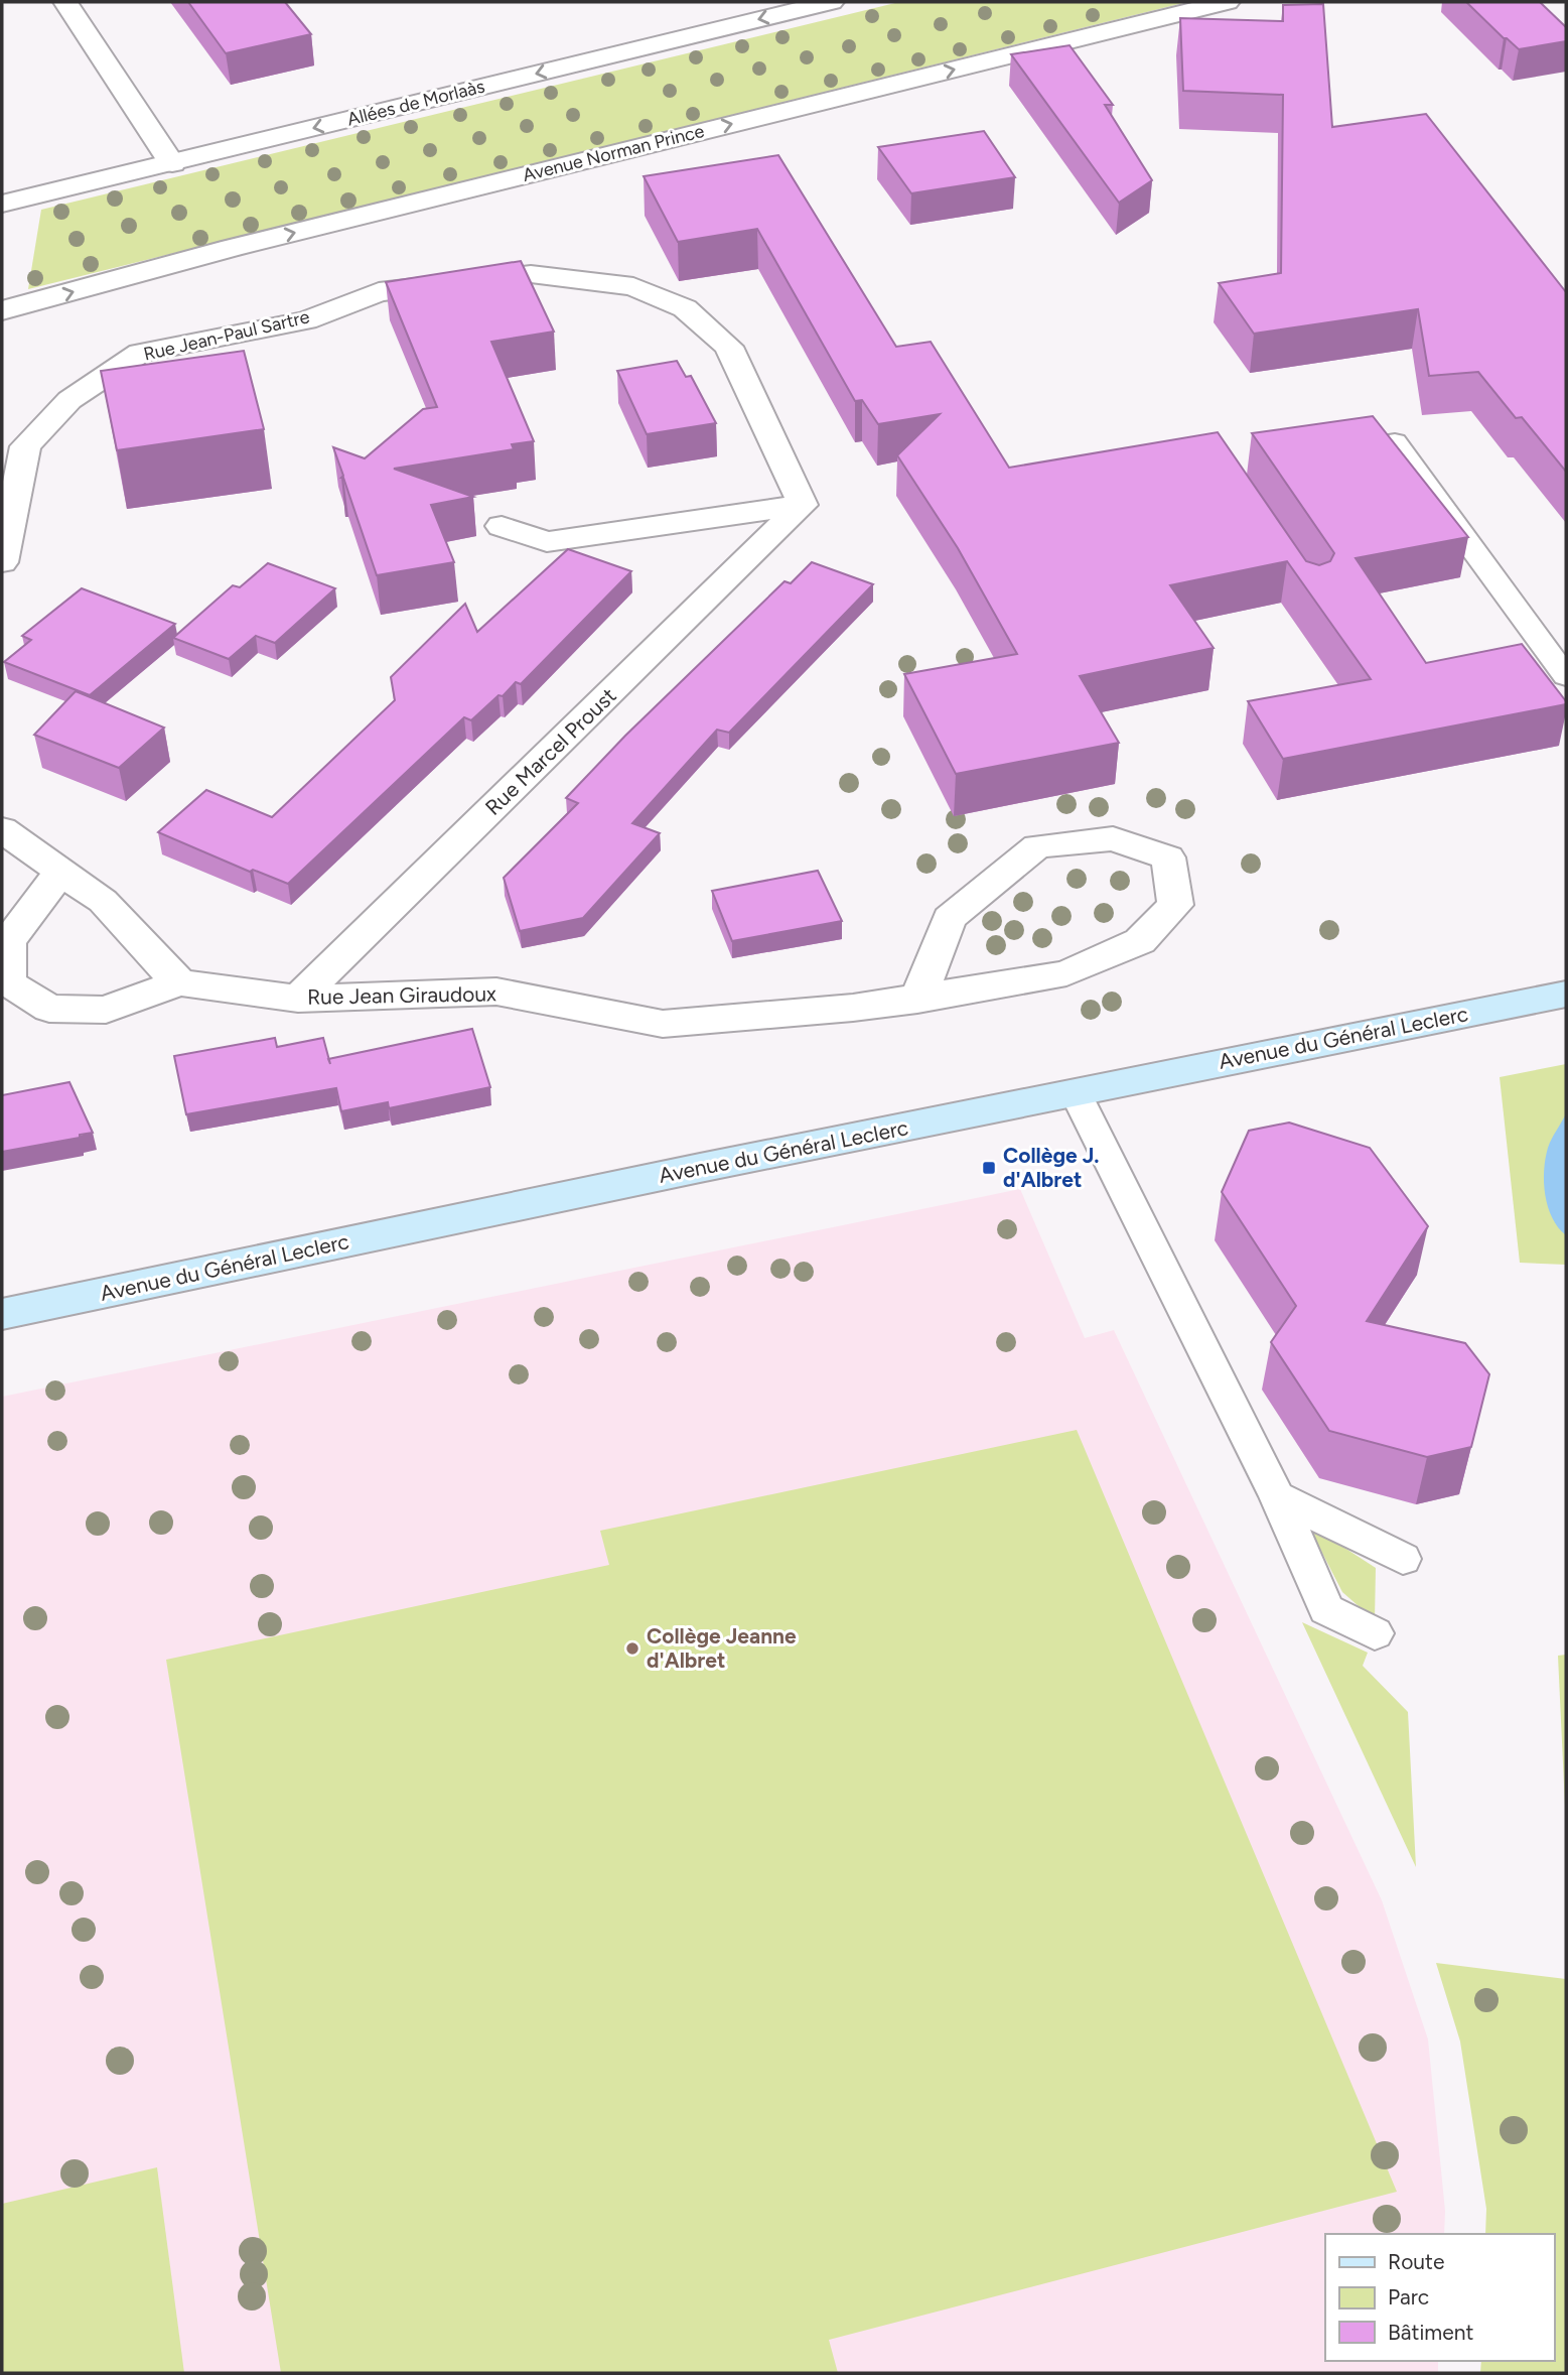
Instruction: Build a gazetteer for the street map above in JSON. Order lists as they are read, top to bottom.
{
  "streets": {
    "main road": ["Avenue du Général Leclerc"],
    "street": [
      "Allées de Morlaàs",
      "Avenue Norman Prince",
      "Rue Jean-Paul Sartre",
      "Rue Marcel Proust",
      "Rue Jean Giraudoux"
    ]
  },
  "crossings": [
    ["Rue Jean-Paul Sartre", "Rue Marcel Proust"],
    ["Rue Marcel Proust", "Rue Jean Giraudoux"]
  ],
  "one_way": ["Allées de Morlaàs", "Avenue Norman Prince"],
  "places": {
    "transit": ["Collège J. d'Albret"],
    "other": ["Collège Jeanne d'Albret"]
  },
  "legend": ["Route", "Parc", "Bâtiment"]
}
